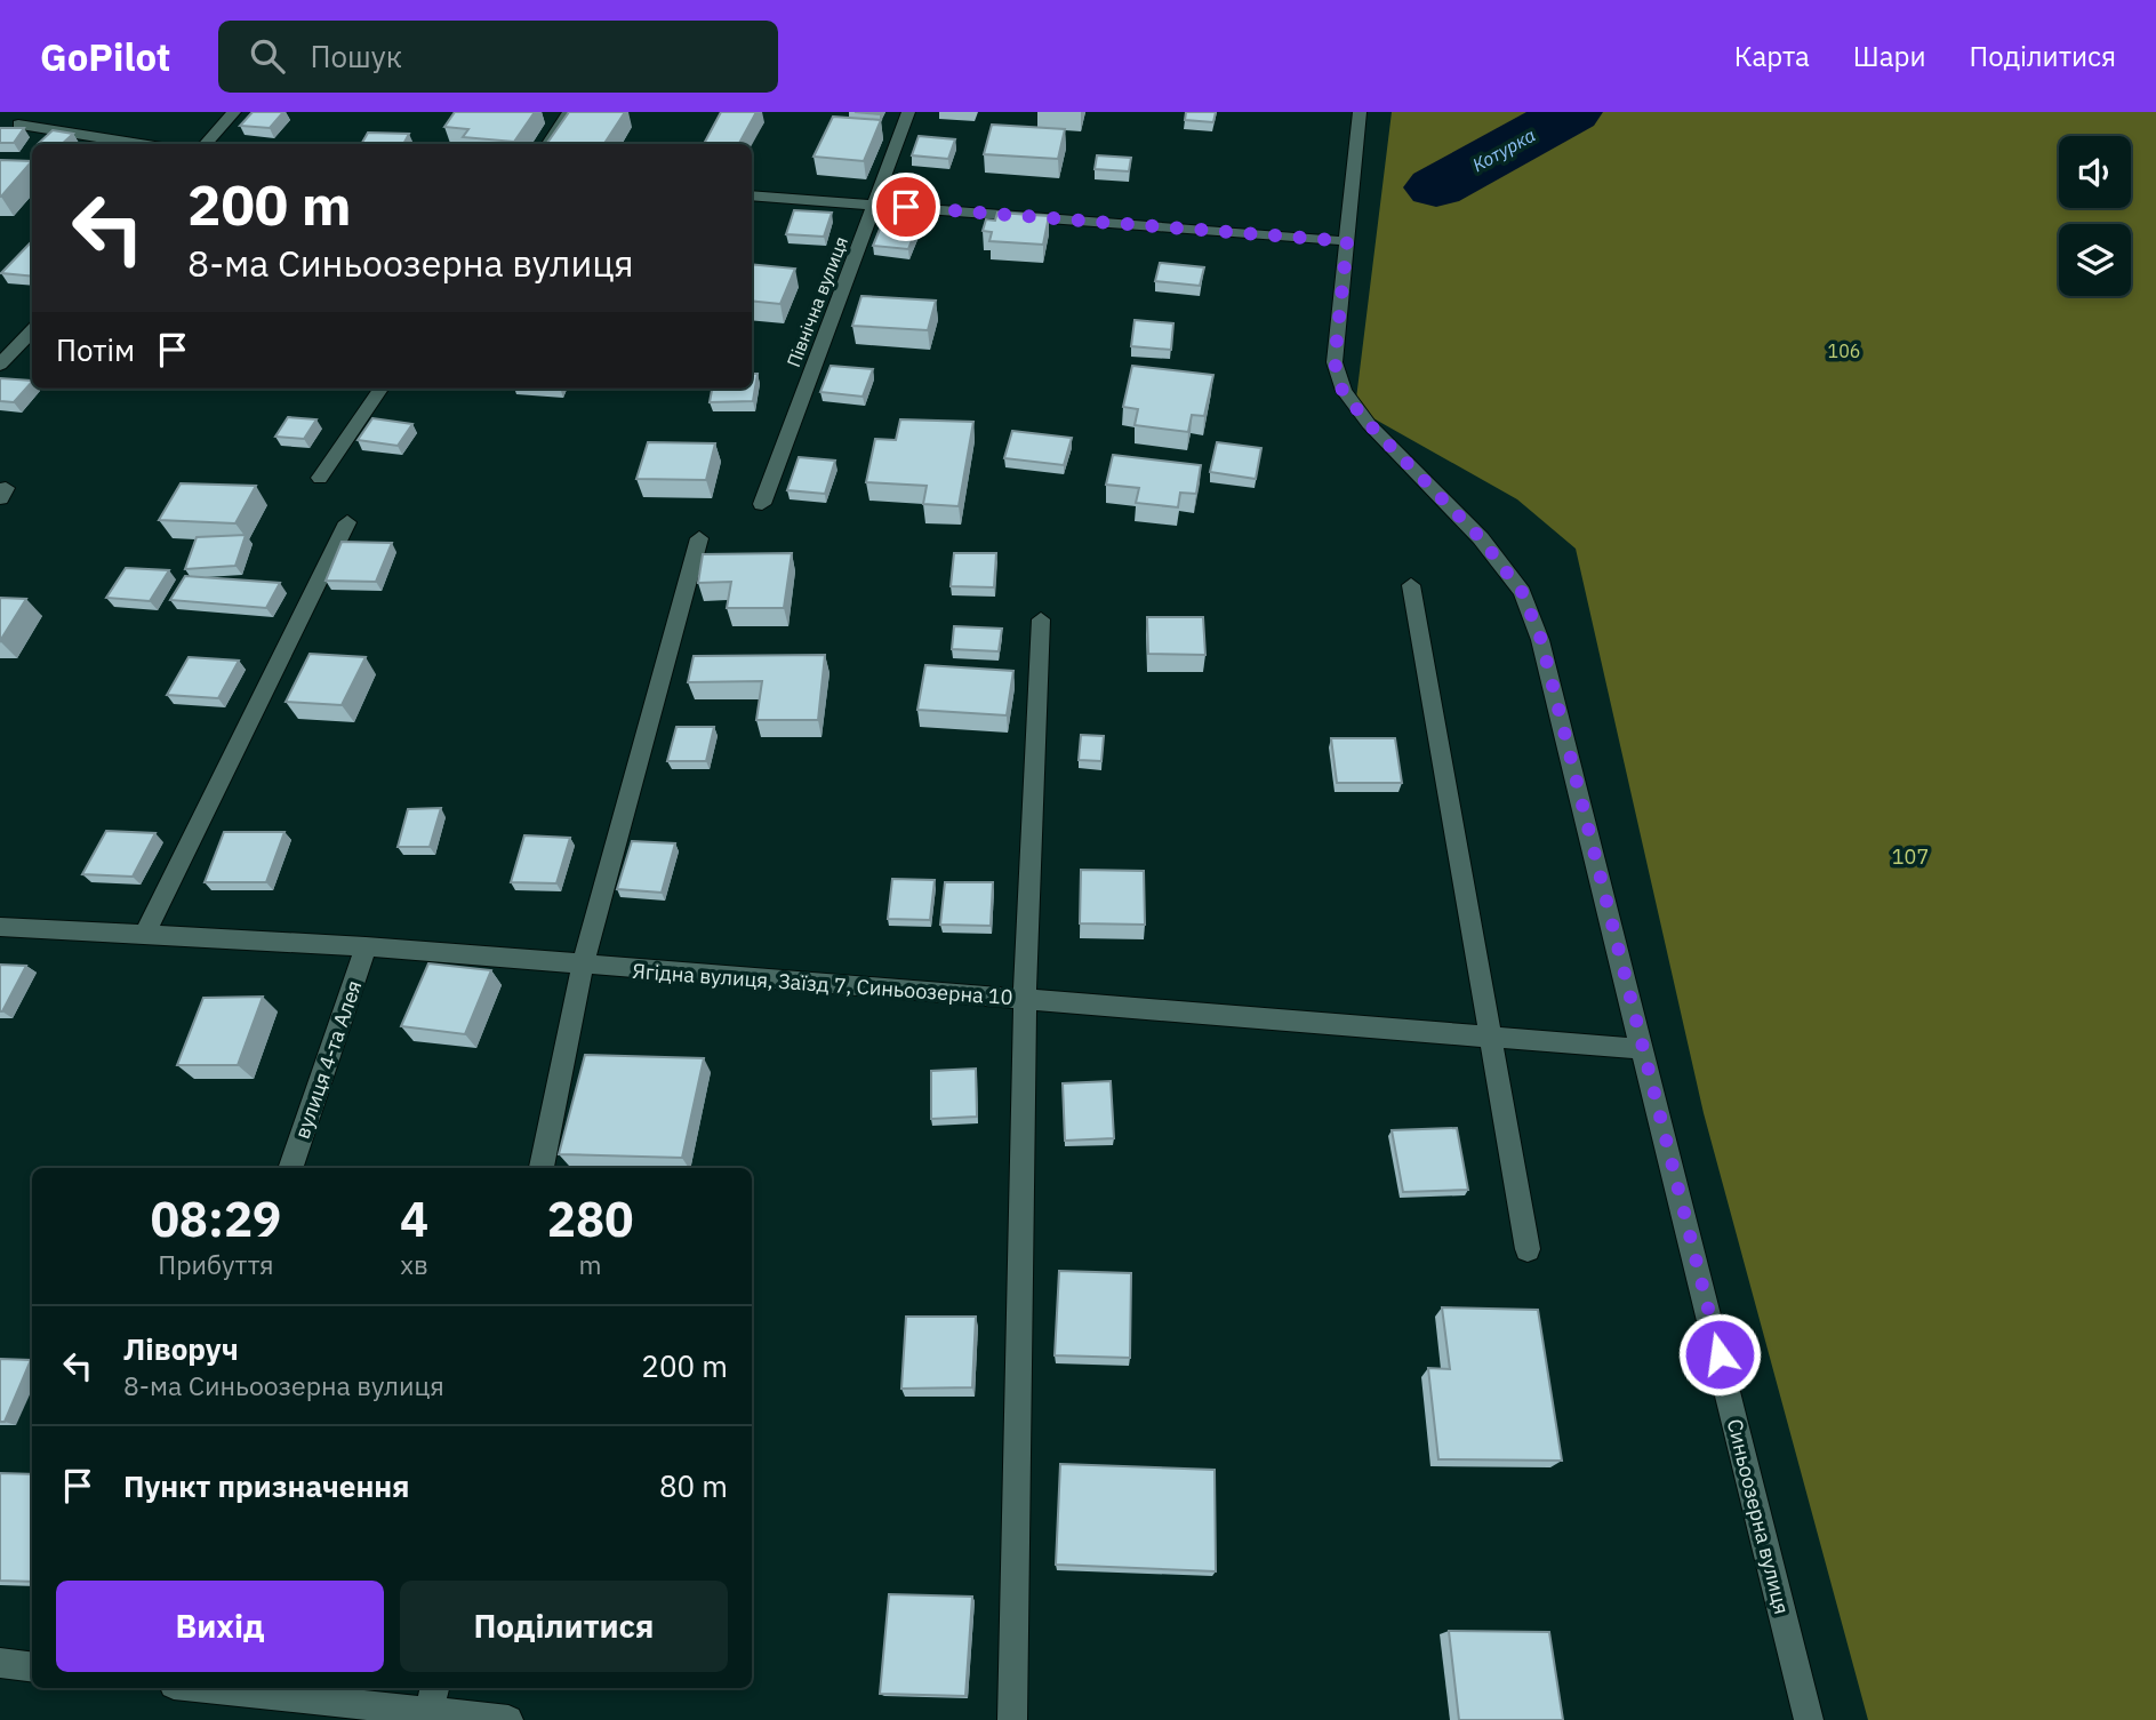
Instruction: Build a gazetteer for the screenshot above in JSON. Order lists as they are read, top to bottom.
{
  "streets": {
    "street": [
      "Північна вулиця",
      "Ягідна вулиця, Заїзд 7, Синьоозерна 10",
      "вулиця 4-та Алея",
      "Синьоозерна вулиця"
    ]
  },
  "crossings": [
    ["Ягідна вулиця, Заїзд 7, Синьоозерна 10", "вулиця 4-та Алея"],
    ["Ягідна вулиця, Заїзд 7, Синьоозерна 10", "Синьоозерна вулиця"]
  ],
  "water": ["Котурка"],
  "parks": ["106", "107"],
  "page": {
    "header": "GoPilot",
    "search": "Пошук",
    "nav": ["Карта", "Шари", "Поділитися"],
    "turn": ["200 m", "8-ма Синьоозерна вулиця"],
    "then": "Потім",
    "eta": [
      "08:29",
      "Прибуття",
      "4",
      "хв",
      "280",
      "m"
    ],
    "list": [
      {
        "name": "Ліворуч",
        "note": "8-ма Синьоозерна вулиця",
        "value": "200 m"
      },
      {
        "name": "Пункт призначення",
        "value": "80 m"
      }
    ],
    "buttons": ["Вихід", "Поділитися"]
  }
}
